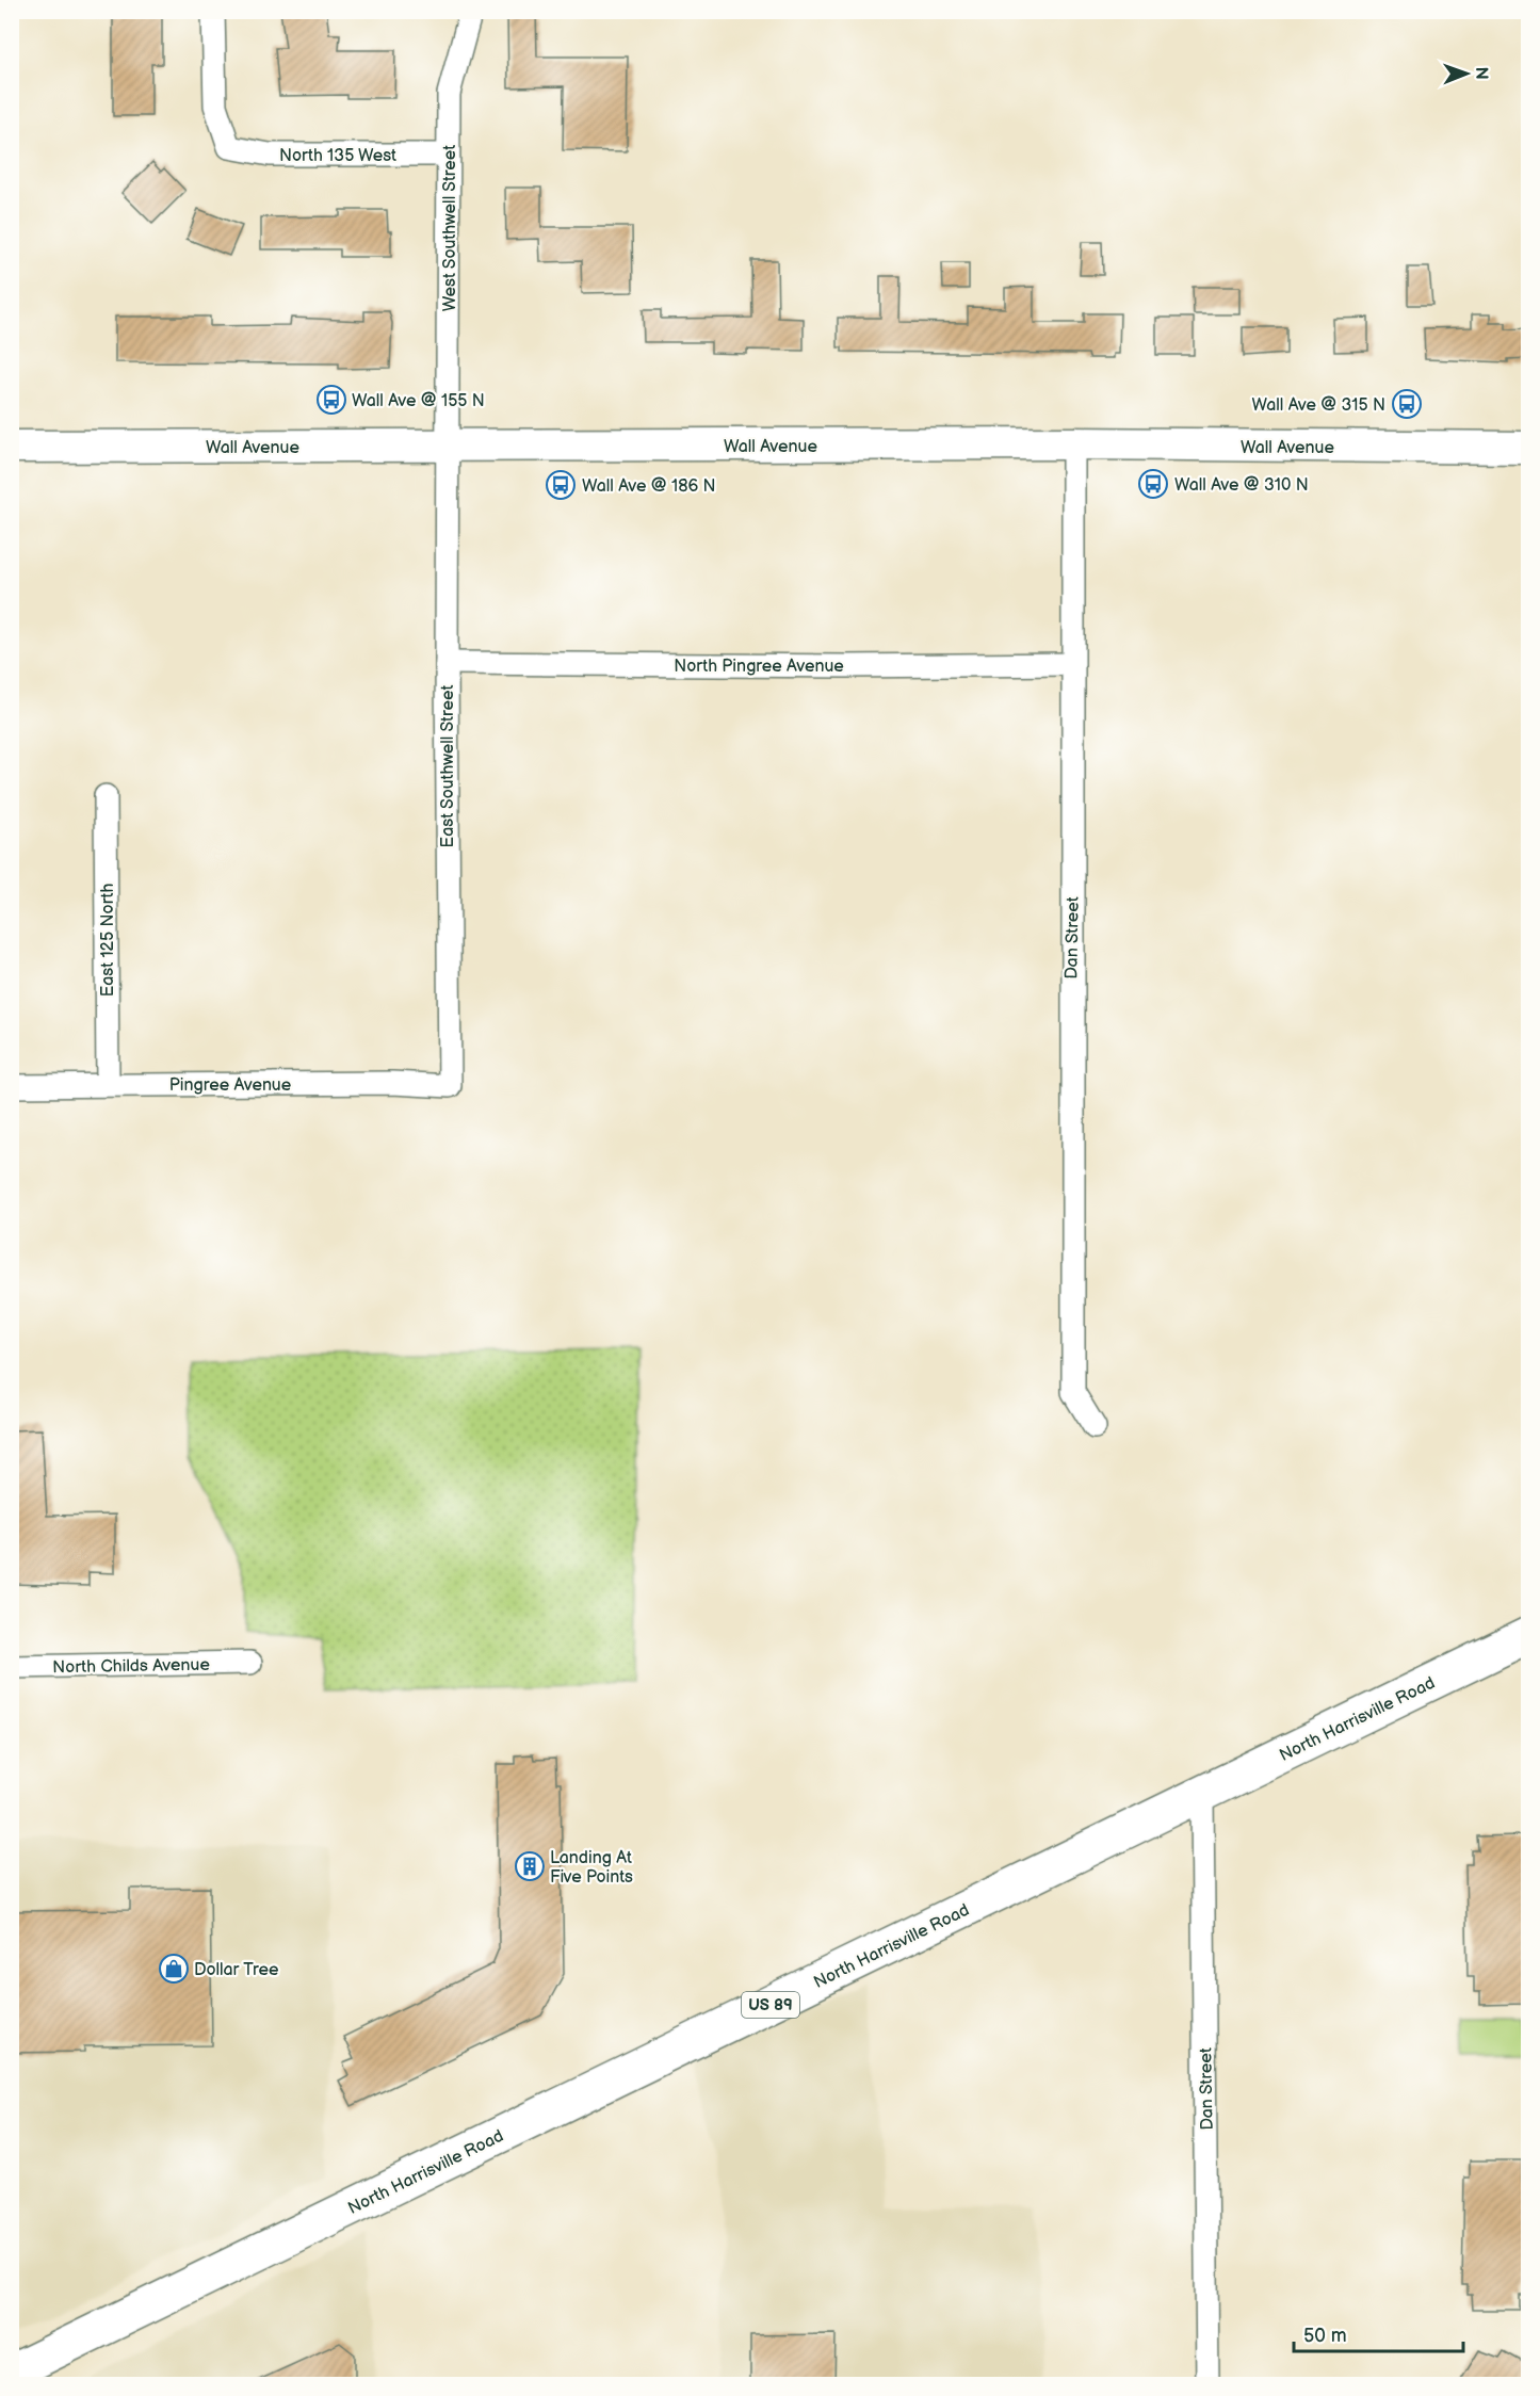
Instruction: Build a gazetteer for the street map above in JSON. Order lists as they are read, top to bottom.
{
  "streets": {
    "main road": ["Wall Avenue", "North Harrisville Road", "US 89"],
    "street": [
      "North 135 West",
      "West Southwell Street",
      "North Pingree Avenue",
      "East Southwell Street",
      "Dan Street",
      "East 125 North",
      "Pingree Avenue",
      "North Childs Avenue"
    ]
  },
  "crossings": [
    ["North 135 West", "West Southwell Street"],
    ["West Southwell Street", "Wall Avenue"],
    ["West Southwell Street", "East Southwell Street"],
    ["Wall Avenue", "East Southwell Street"],
    ["Wall Avenue", "Dan Street"],
    ["North Pingree Avenue", "East Southwell Street"],
    ["North Pingree Avenue", "Dan Street"],
    ["East Southwell Street", "Pingree Avenue"],
    ["Dan Street", "North Harrisville Road"],
    ["East 125 North", "Pingree Avenue"]
  ],
  "places": {
    "bus stop": [
      "Wall Ave @ 155 N",
      "Wall Ave @ 315 N",
      "Wall Ave @ 310 N",
      "Wall Ave @ 186 N"
    ],
    "building": ["Landing At Five Points"],
    "shop": ["Dollar Tree"]
  },
  "scale_bar": "50 m",
  "north": "right"
}
